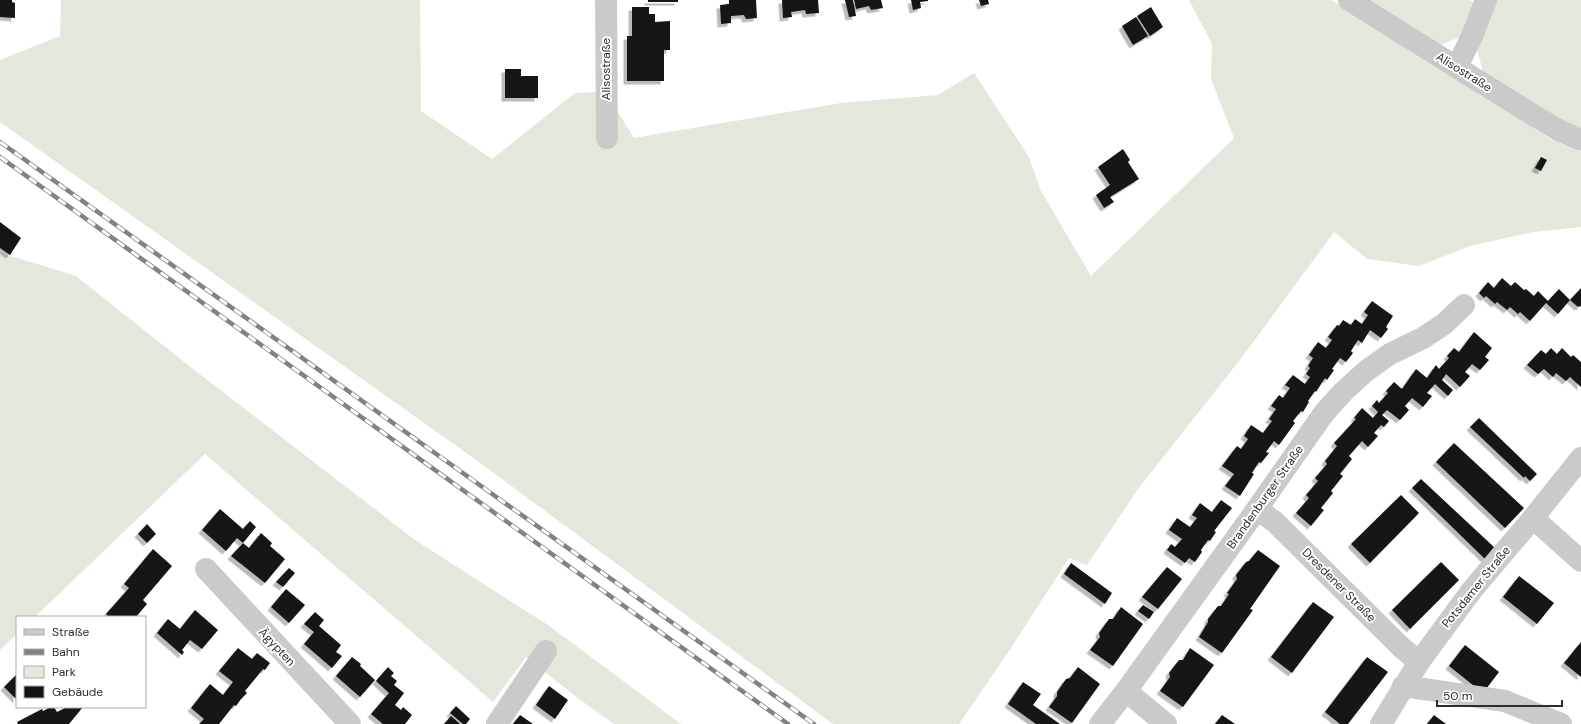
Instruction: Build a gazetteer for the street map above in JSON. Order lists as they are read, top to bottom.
{
  "streets": {
    "street": [
      "Alisostraße",
      "Brandenburger Straße",
      "Dresdener Straße",
      "Potsdamer Straße",
      "Ägypten"
    ]
  },
  "crossings": [
    ["Brandenburger Straße", "Dresdener Straße"],
    ["Dresdener Straße", "Potsdamer Straße"]
  ],
  "legend": [
    "Straße",
    "Bahn",
    "Park",
    "Gebäude"
  ],
  "scale_bar": "50 m"
}
